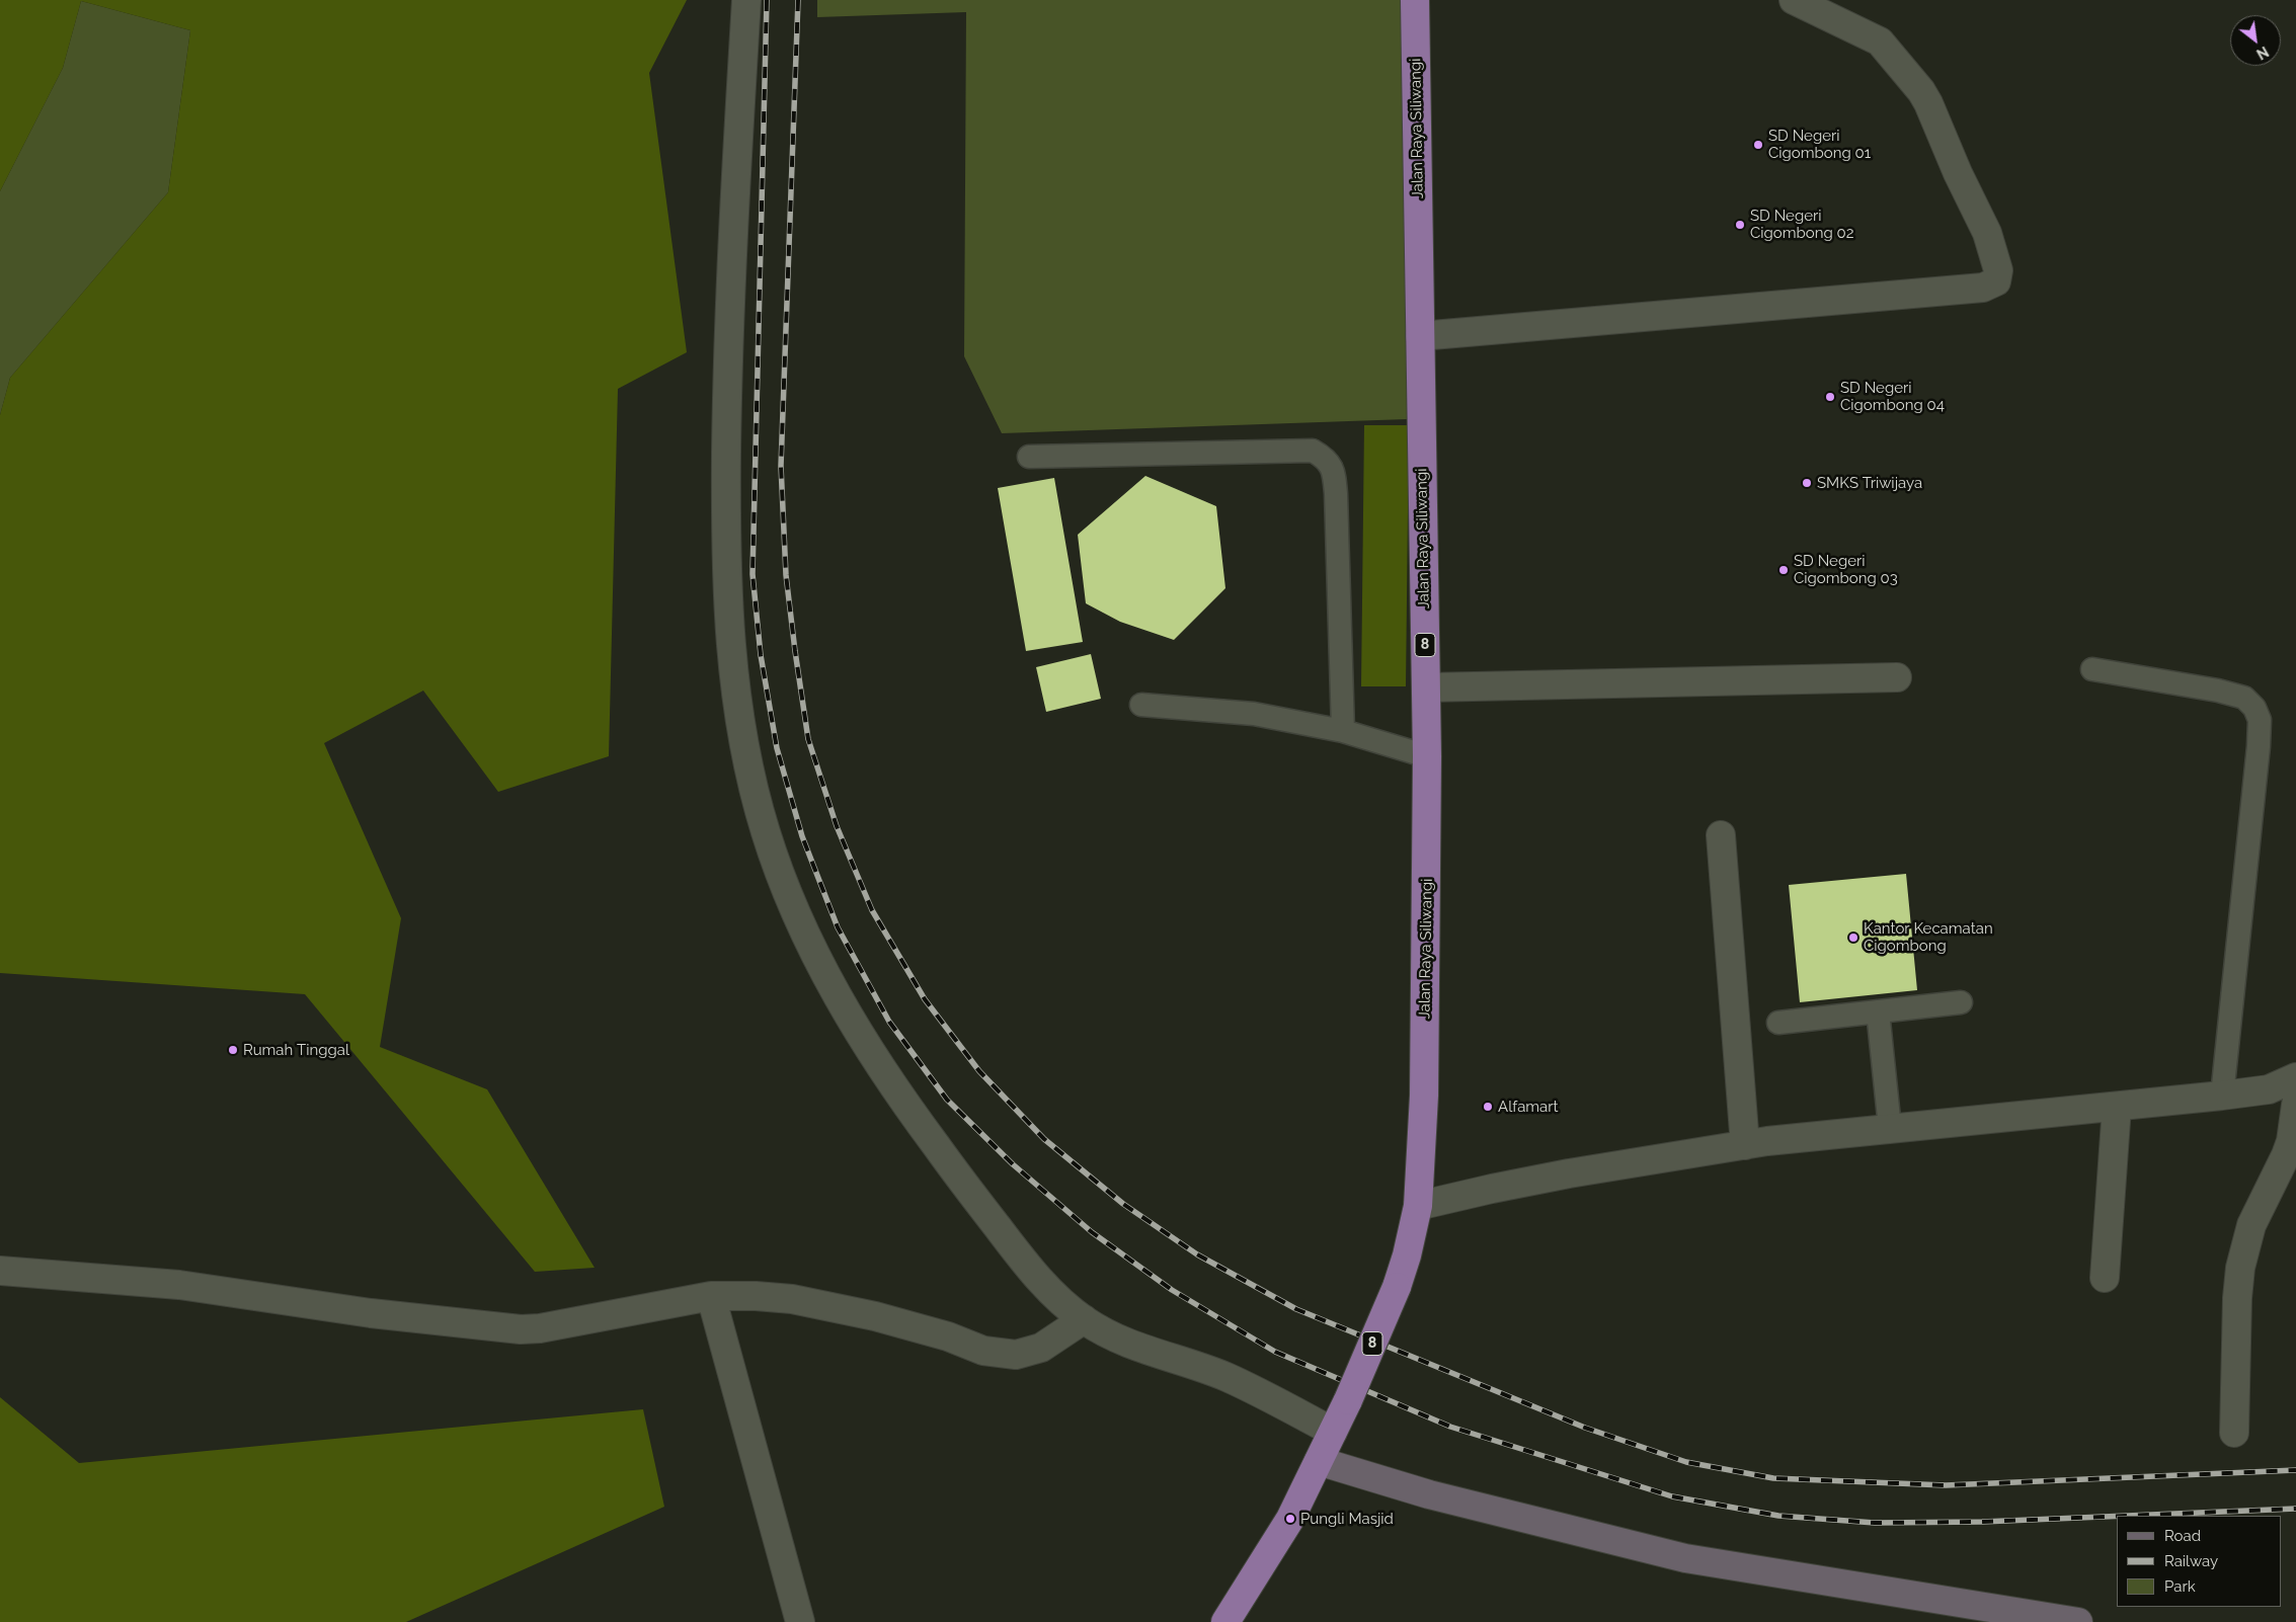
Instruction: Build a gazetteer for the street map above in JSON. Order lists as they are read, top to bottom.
{
  "streets": {
    "highway": ["Jalan Raya Siliwangi", "8"]
  },
  "crossings": [
    ["Jalan Raya Siliwangi", "8"]
  ],
  "places": [
    "SD Negeri Cigombong 01",
    "SD Negeri Cigombong 02",
    "SD Negeri Cigombong 04",
    "SMKS Triwijaya",
    "SD Negeri Cigombong 03",
    "Kantor Kecamatan Cigombong",
    "Rumah Tinggal",
    "Alfamart",
    "Pungli Masjid"
  ],
  "legend": ["Road", "Railway", "Park"],
  "north": "bottom right"
}
